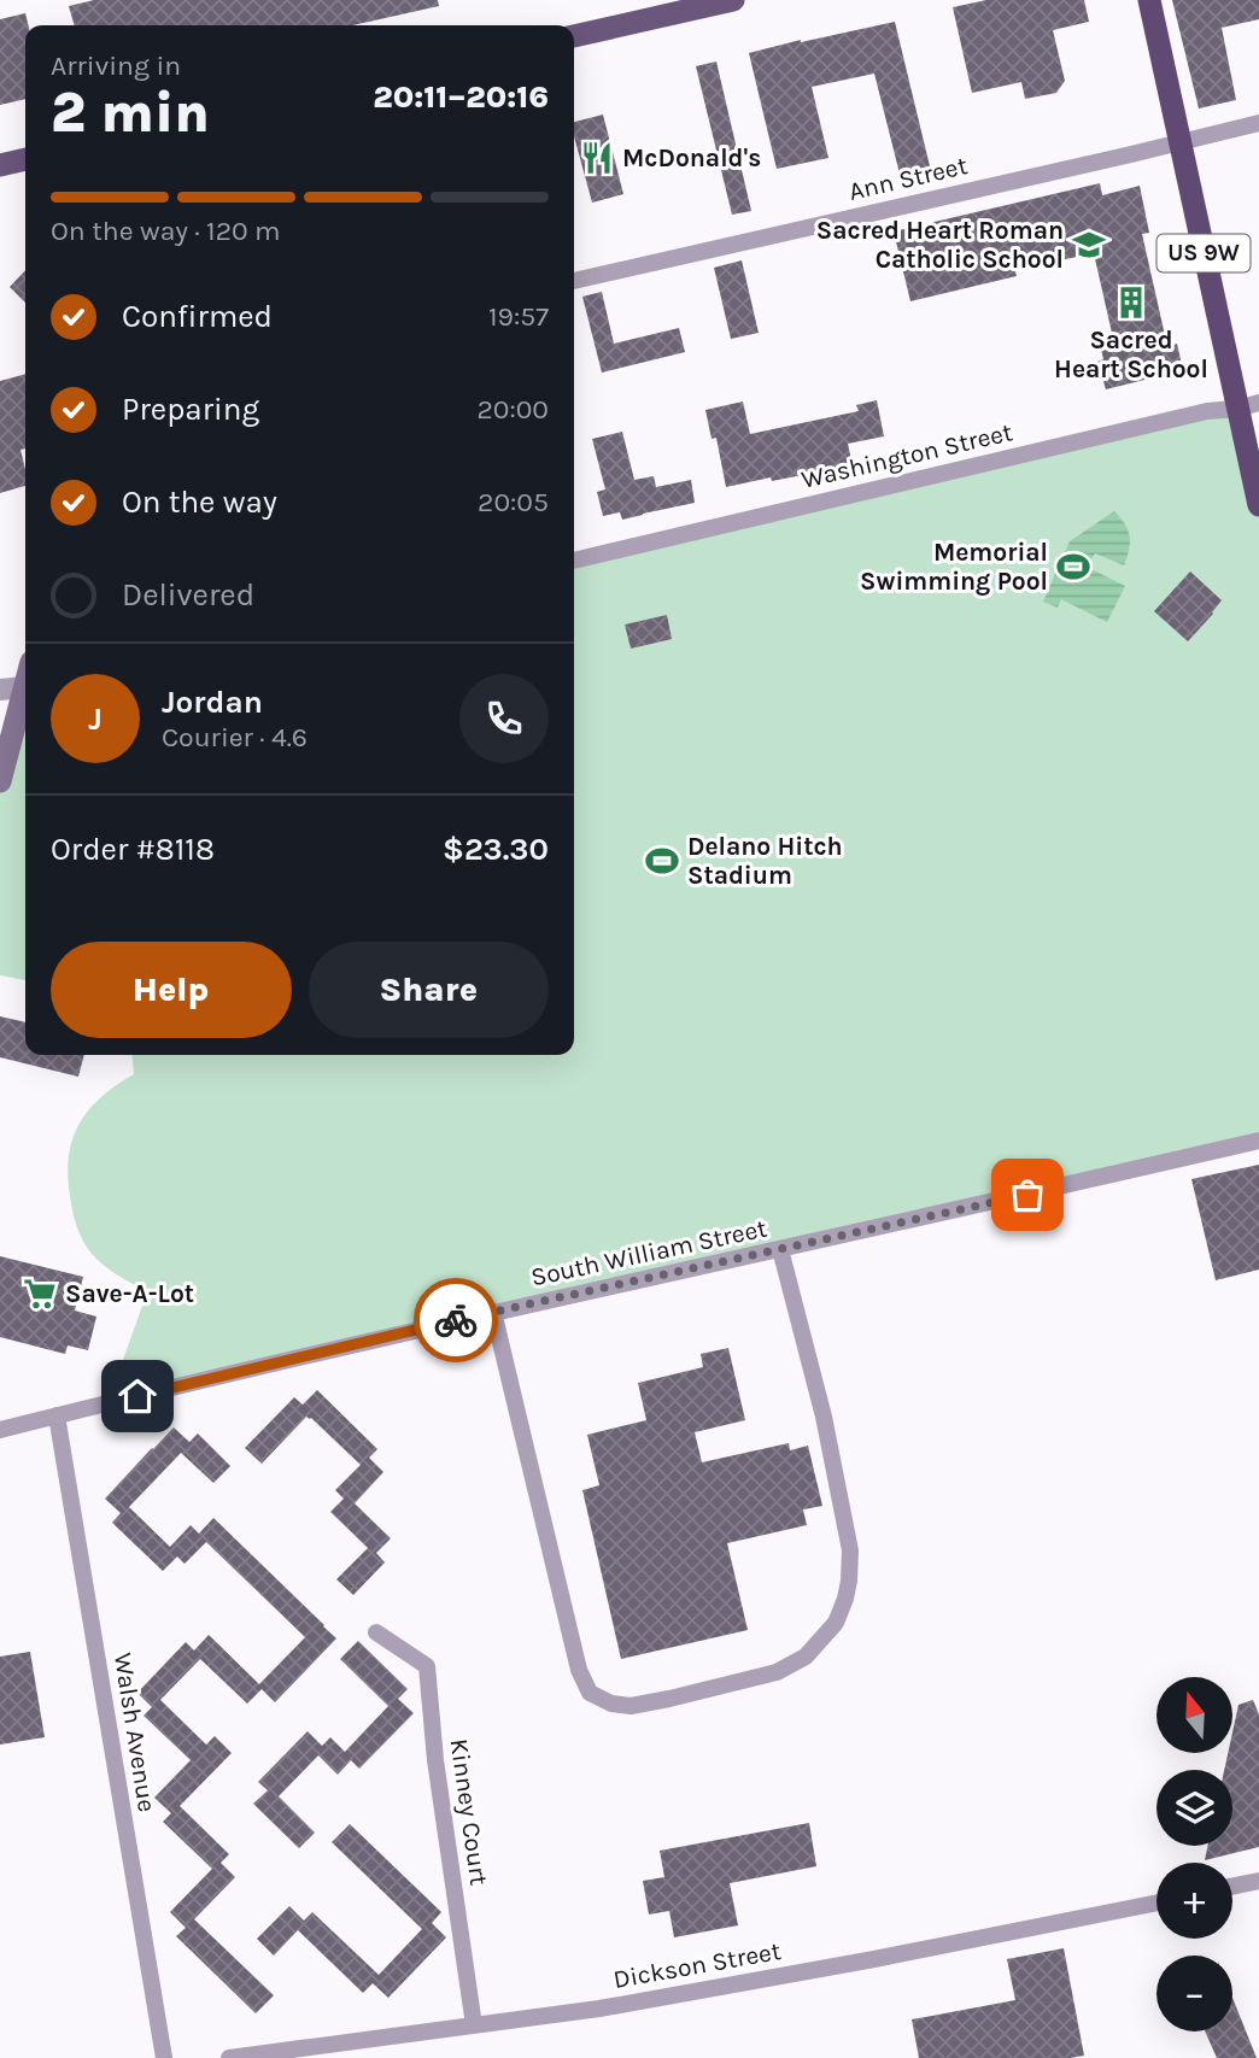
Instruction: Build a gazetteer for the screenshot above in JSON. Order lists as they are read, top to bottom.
{
  "streets": {
    "highway": ["US 9W"],
    "street": [
      "Ann Street",
      "Washington Street",
      "South William Street",
      "Walsh Avenue",
      "Kinney Court",
      "Dickson Street"
    ]
  },
  "crossings": [
    ["Ann Street", "US 9W"],
    ["US 9W", "Washington Street"],
    ["South William Street", "Walsh Avenue"],
    ["Kinney Court", "Dickson Street"]
  ],
  "places": {
    "restaurant": ["McDonald's"],
    "school or university": ["Sacred Heart Roman Catholic School"],
    "building": ["Sacred Heart School"],
    "sports": ["Memorial Swimming Pool", "Delano Hitch Stadium"],
    "supermarket": ["Save-A-Lot"]
  },
  "north": "top",
  "page": {
    "heading": ["2 min", "Arriving in", "20:11–20:16"],
    "panel": [
      "Jordan",
      "Courier · 4.6",
      "Order #8118",
      "$23.30"
    ],
    "bar": "On the way · 120 m",
    "list": [
      ["Confirmed", "19:57"],
      ["Preparing", "20:00"],
      ["On the way", "20:05"],
      "Delivered"
    ],
    "round": "J",
    "buttons": ["Help", "Share"],
    "map_buttons": ["+", "−"]
  }
}
